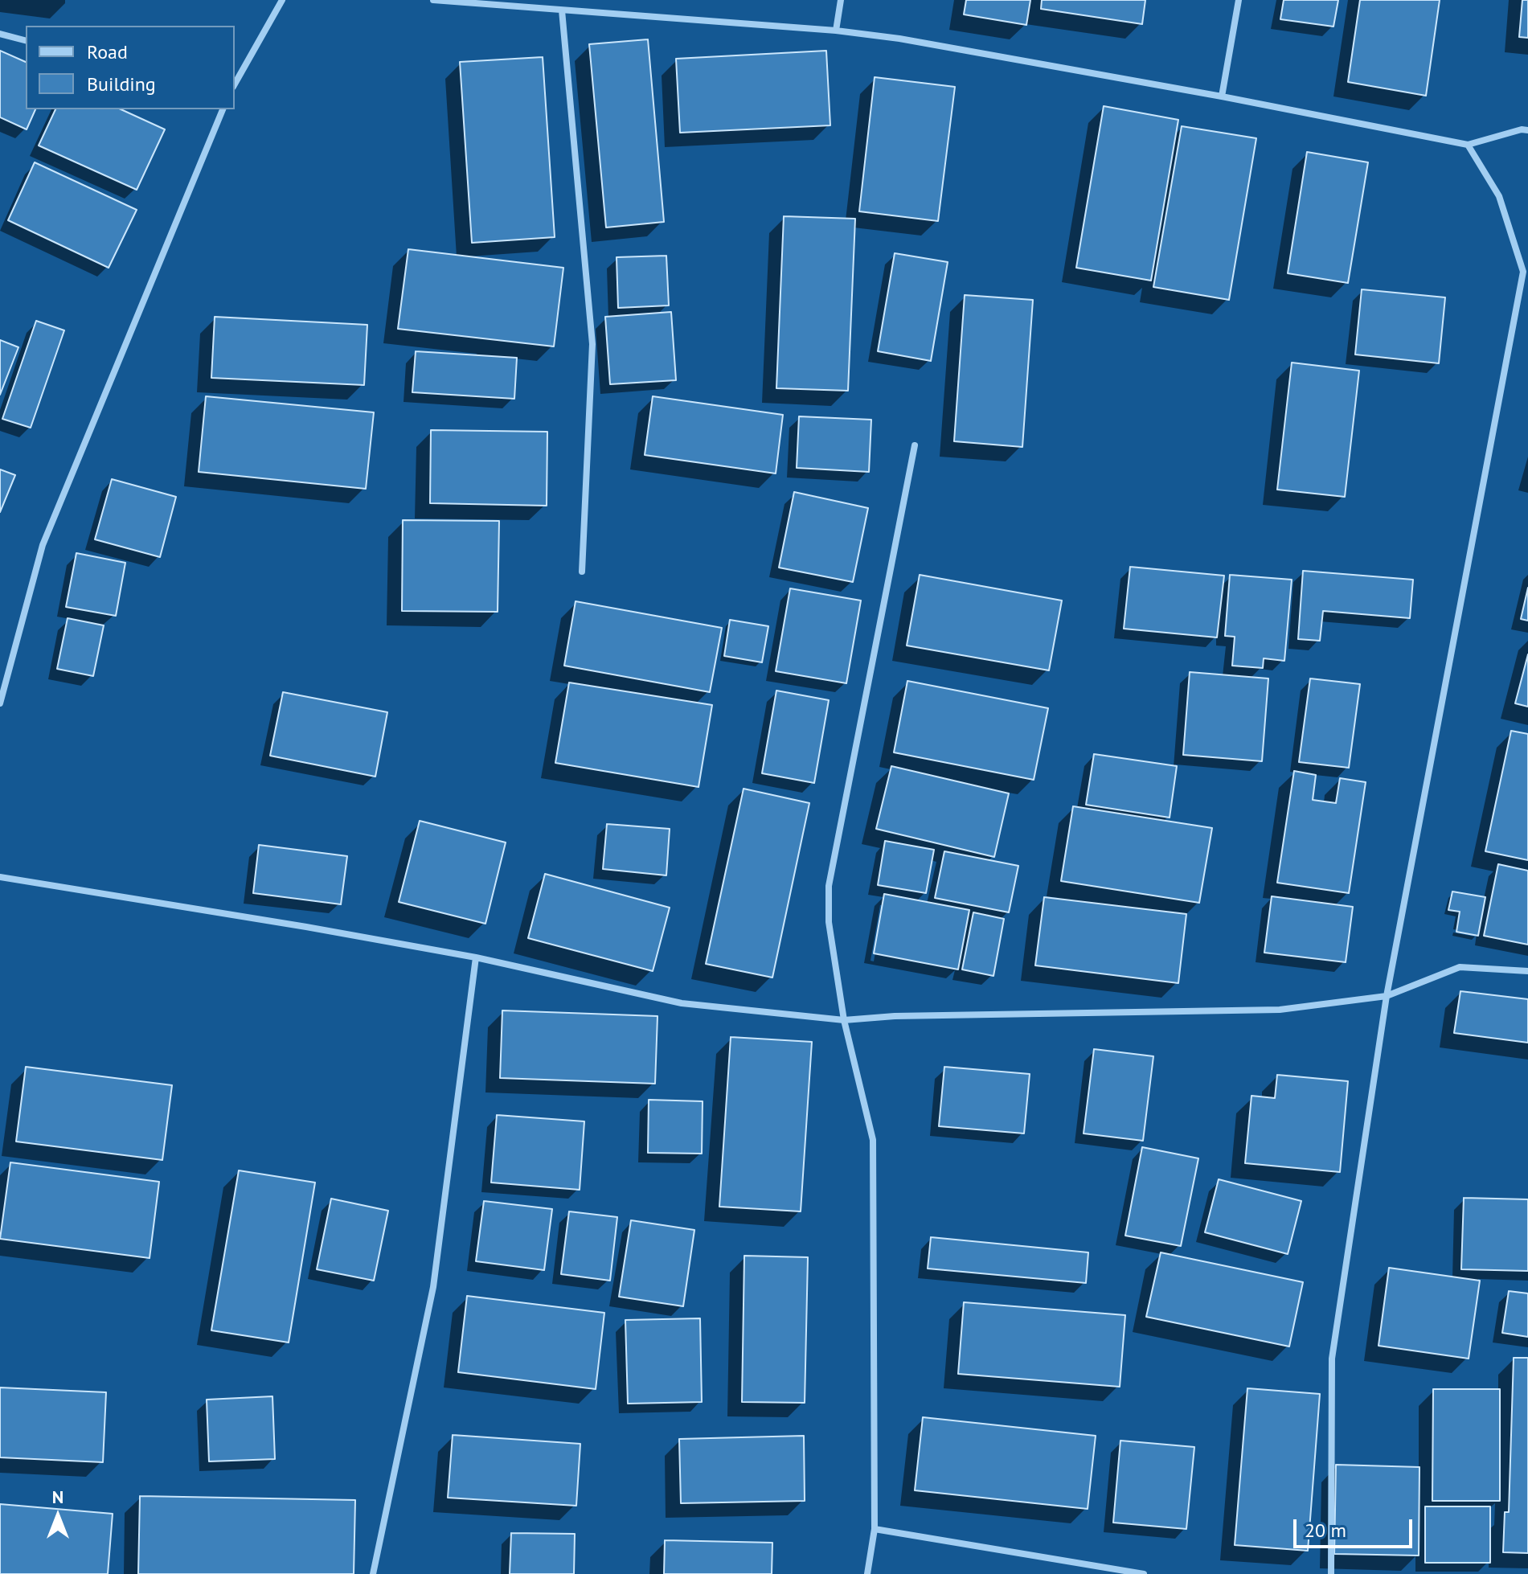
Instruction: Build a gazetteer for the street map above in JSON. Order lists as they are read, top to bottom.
{
  "legend": ["Road", "Building"],
  "scale_bar": "20 m",
  "north": "top"
}
